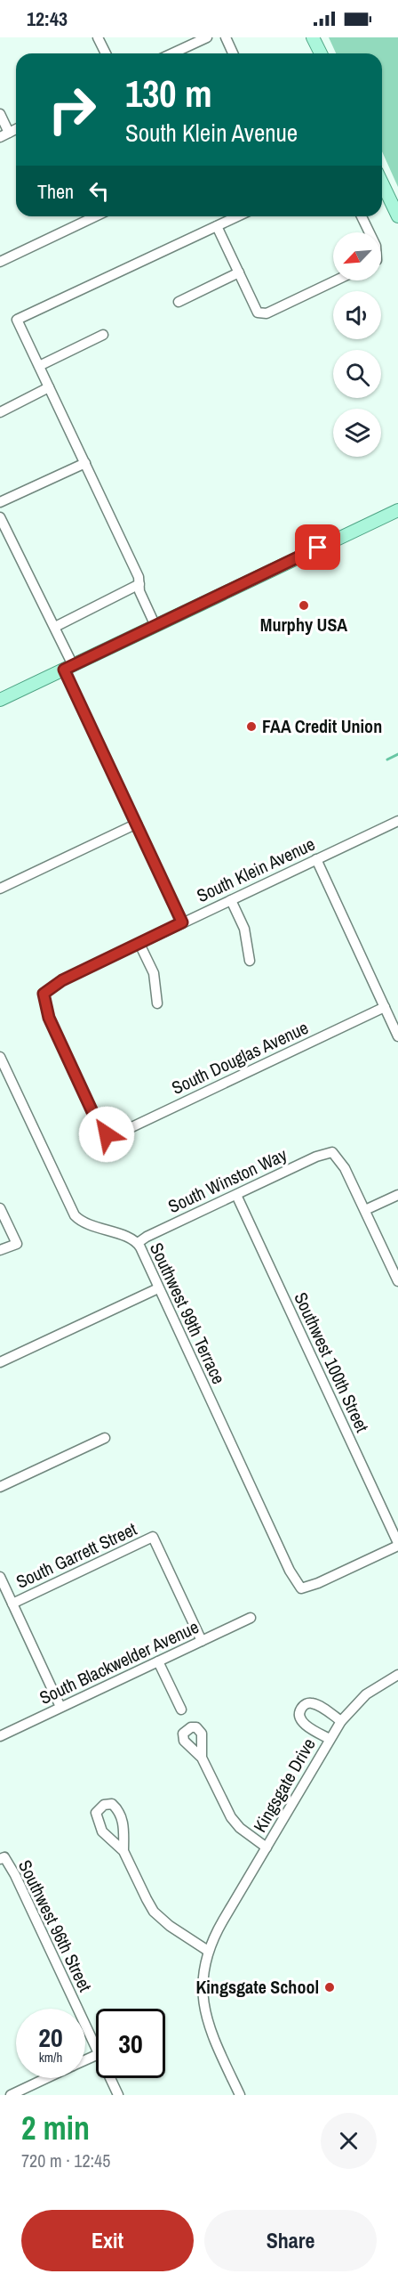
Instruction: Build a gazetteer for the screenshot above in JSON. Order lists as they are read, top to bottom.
{
  "streets": {
    "street": [
      "South Klein Avenue",
      "South Douglas Avenue",
      "South Winston Way",
      "Southwest 99th Terrace",
      "Southwest 100th Street",
      "South Garrett Street",
      "South Blackwelder Avenue",
      "Kingsgate Drive",
      "Southwest 96th Street"
    ]
  },
  "crossings": [
    ["South Klein Avenue", "South Douglas Avenue"],
    ["South Winston Way", "Southwest 99th Terrace"],
    ["South Winston Way", "Southwest 100th Street"],
    ["Southwest 99th Terrace", "Southwest 100th Street"],
    ["South Garrett Street", "South Blackwelder Avenue"]
  ],
  "places": ["Murphy USA", "FAA Credit Union", "Kingsgate School"],
  "north": "bottom left",
  "page": {
    "status": "12:43",
    "turn": ["130 m", "South Klein Avenue"],
    "then": "Then",
    "speed": "20 km/h",
    "limit": "30",
    "heading": ["2 min", "720 m · 12:45"],
    "buttons": ["Exit", "Share"]
  }
}
